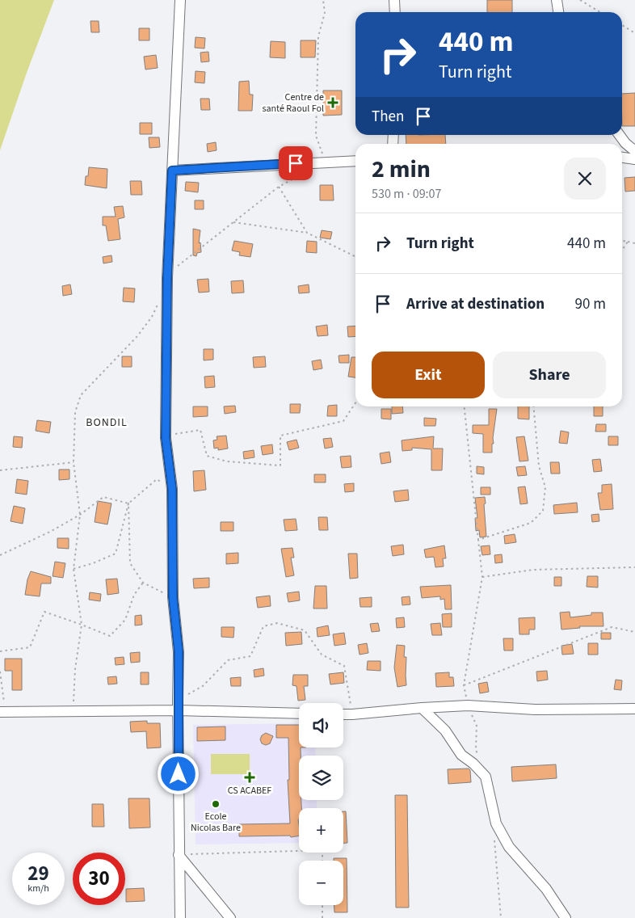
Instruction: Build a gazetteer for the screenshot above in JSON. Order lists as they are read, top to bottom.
{
  "districts": ["BONDIL"],
  "places": {
    "health": ["Centre de santé Raoul Fol", "CS ACABEF"],
    "other": ["Ecole Nicolas Bare"]
  },
  "page": {
    "turn": ["440 m", "Turn right"],
    "then": "Then",
    "heading": ["2 min", "530 m · 09:07"],
    "list": [
      {
        "name": "Turn right",
        "value": "440 m"
      },
      {
        "name": "Arrive at destination",
        "value": "90 m"
      }
    ],
    "buttons": ["Exit", "Share"],
    "map_buttons": ["+", "−"],
    "speed": "29 km/h",
    "limit": "30"
  }
}
